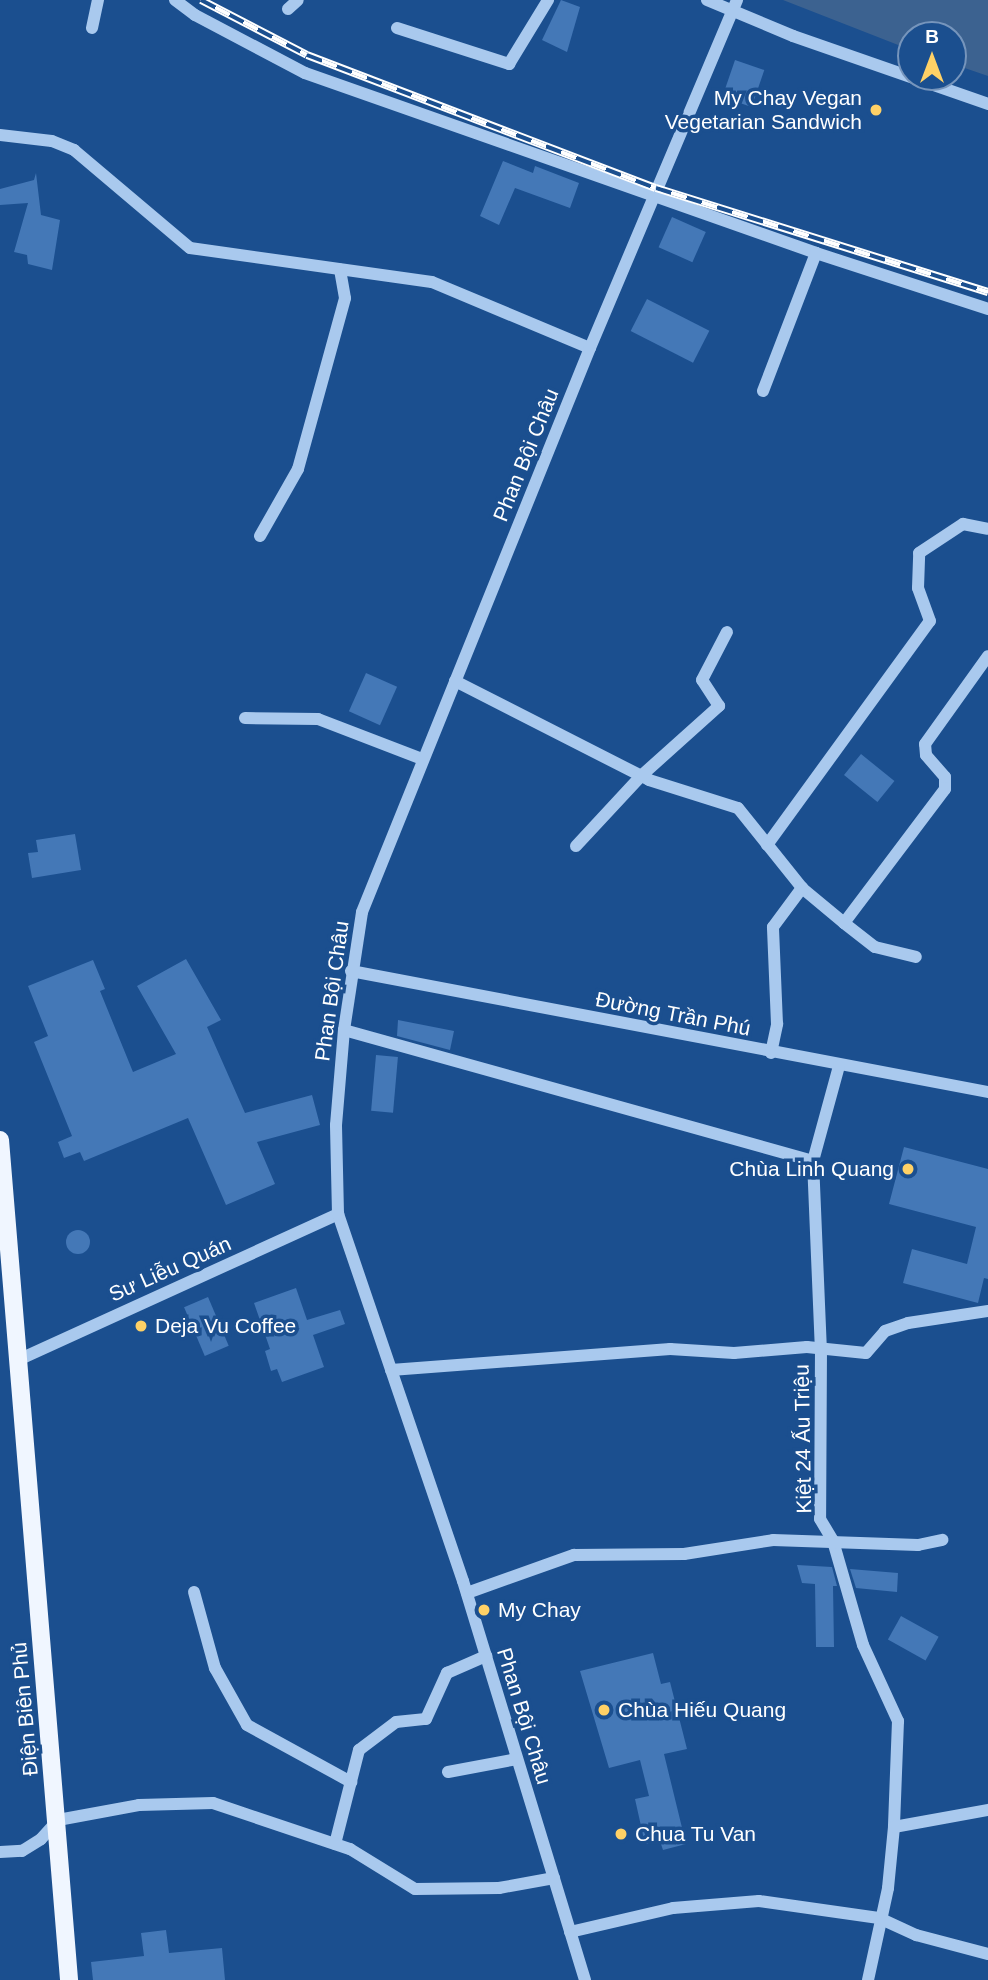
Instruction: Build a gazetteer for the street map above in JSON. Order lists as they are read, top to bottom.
{
  "streets": {
    "main road": ["Điện Biên Phủ"],
    "street": [
      "Phan Bội Châu",
      "Đường Trần Phú",
      "Sư Liễu Quán",
      "Kiệt 24 Ấu Triệu"
    ]
  },
  "crossings": [
    ["Phan Bội Châu", "Đường Trần Phú"],
    ["Phan Bội Châu", "Sư Liễu Quán"],
    ["Đường Trần Phú", "Kiệt 24 Ấu Triệu"],
    ["Sư Liễu Quán", "Điện Biên Phủ"]
  ],
  "places": [
    "My Chay Vegan Vegetarian Sandwich",
    "Chùa Linh Quang",
    "Deja Vu Coffee",
    "My Chay",
    "Chùa Hiếu Quang",
    "Chua Tu Van"
  ],
  "north": "top"
}
